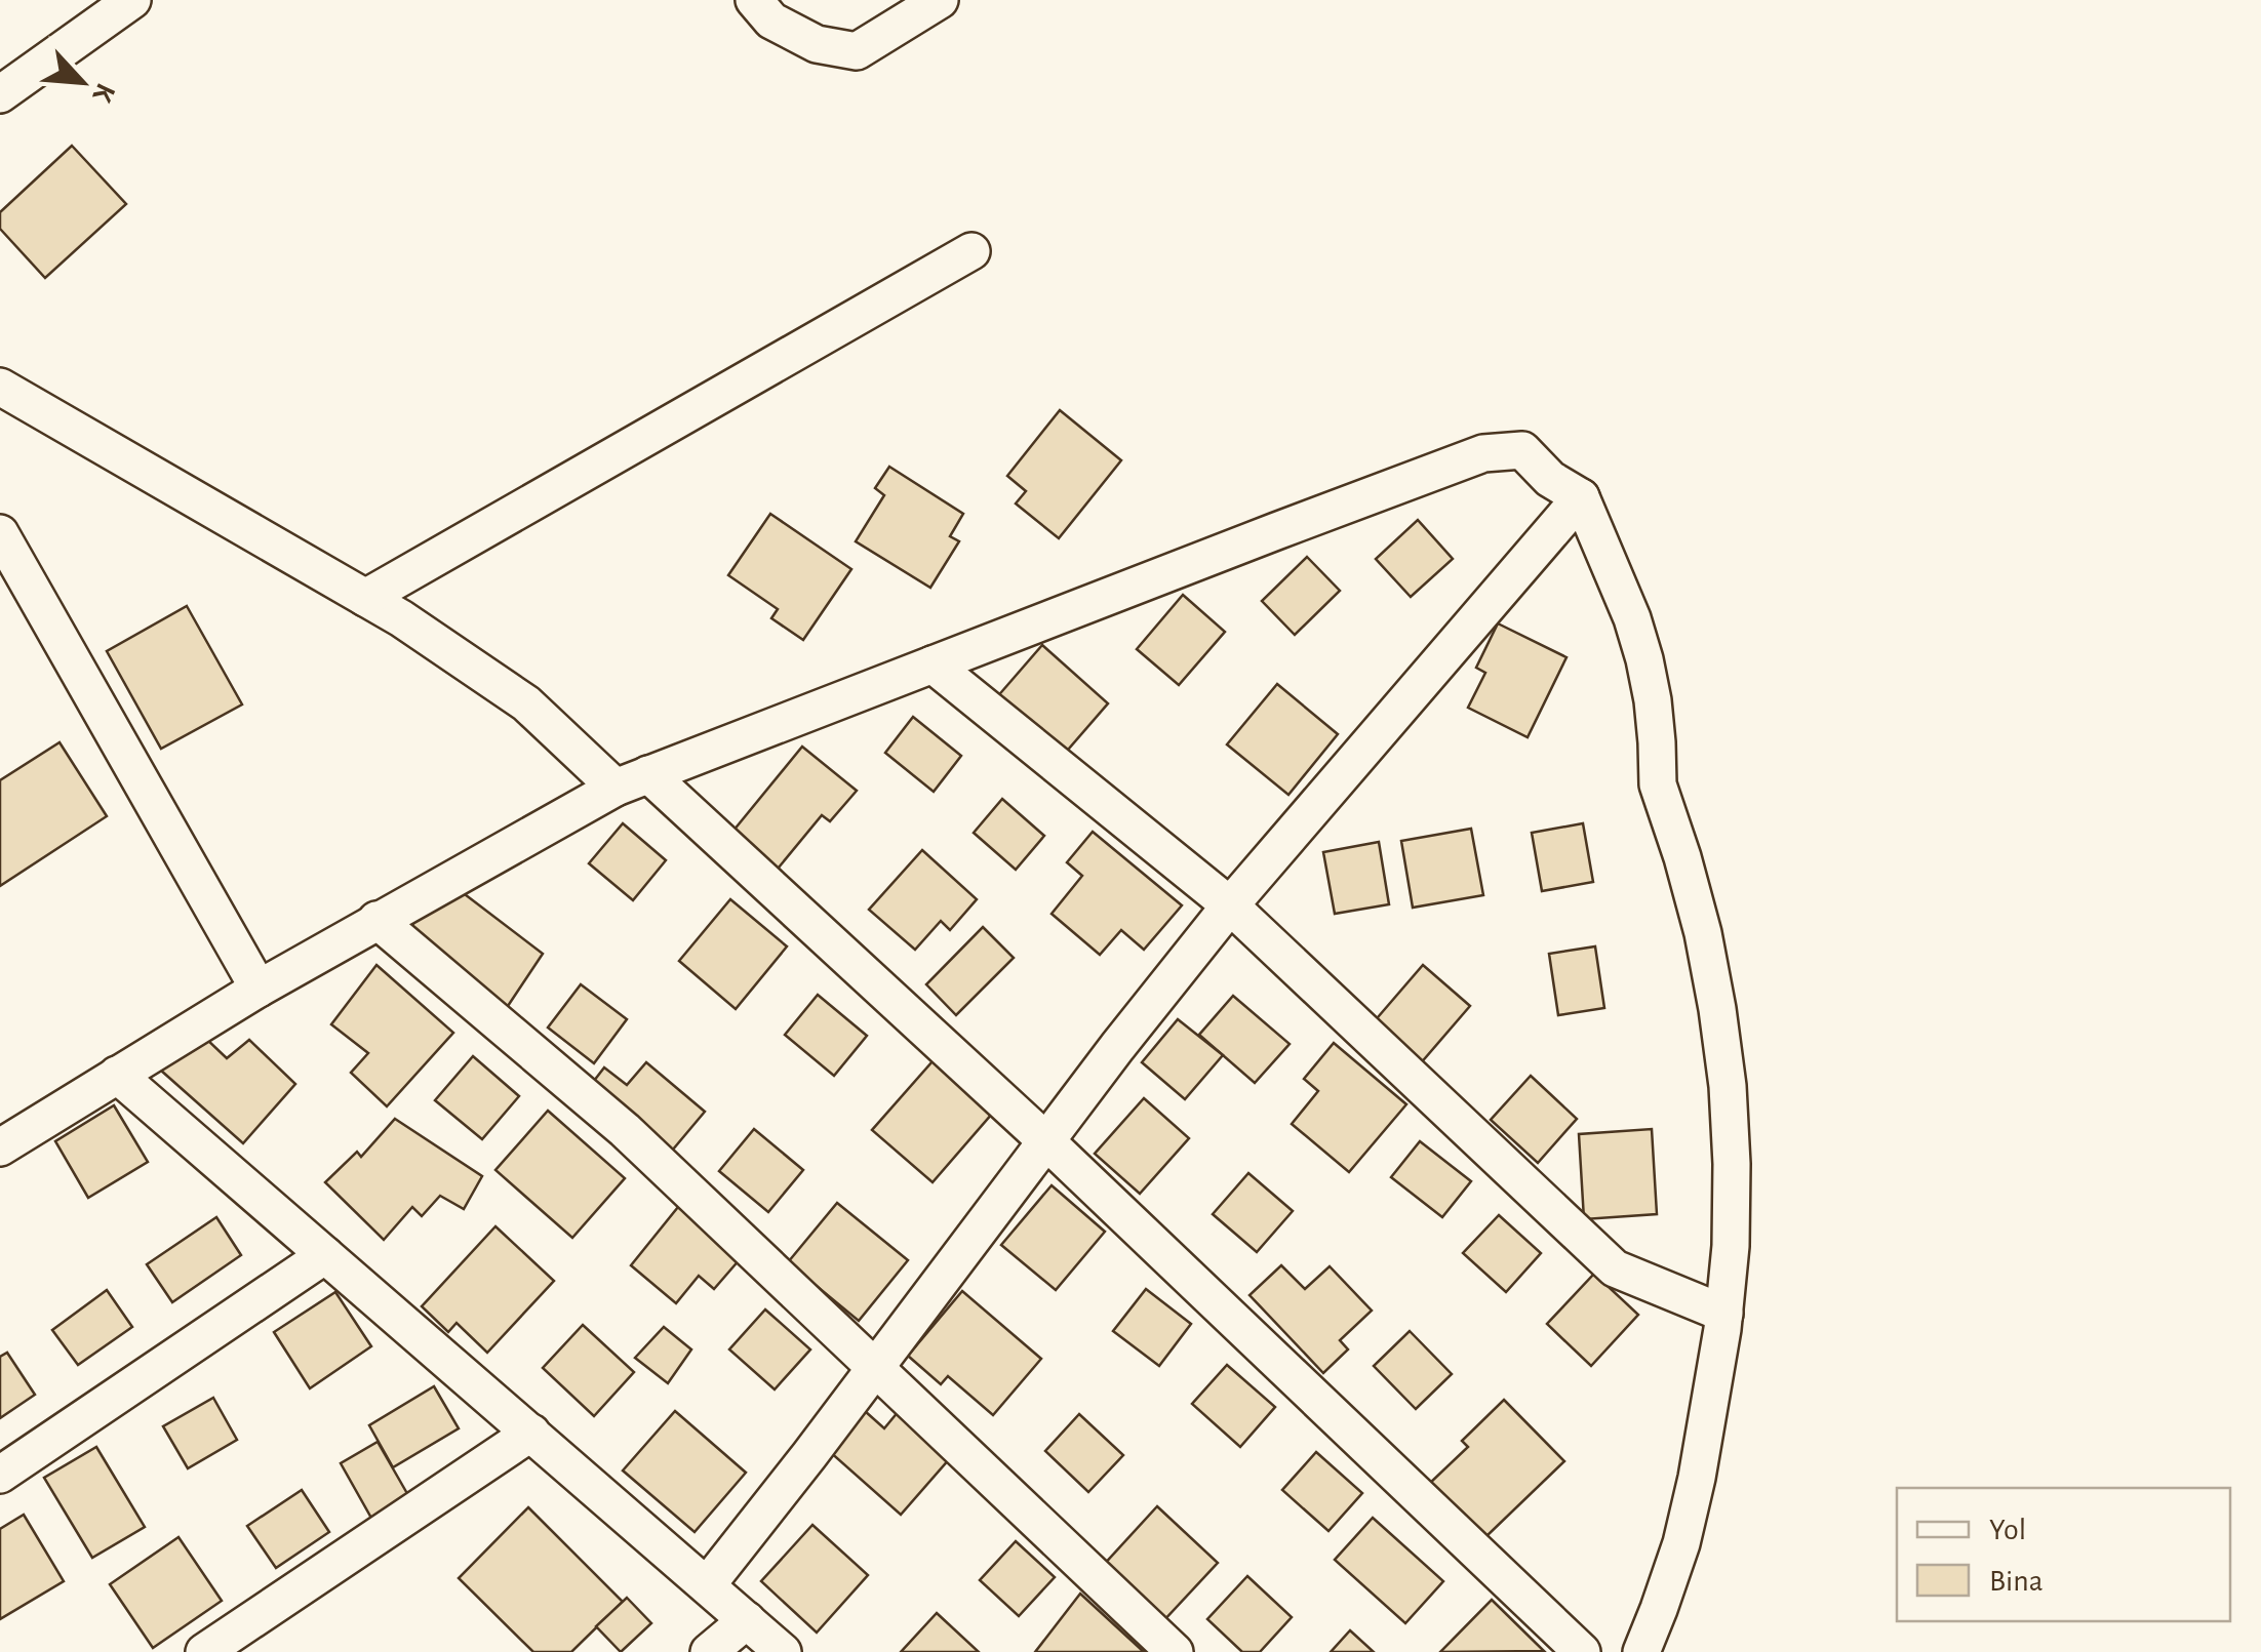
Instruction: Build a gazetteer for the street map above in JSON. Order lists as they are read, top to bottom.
{
  "legend": ["Yol", "Bina"],
  "north": "bottom right"
}
